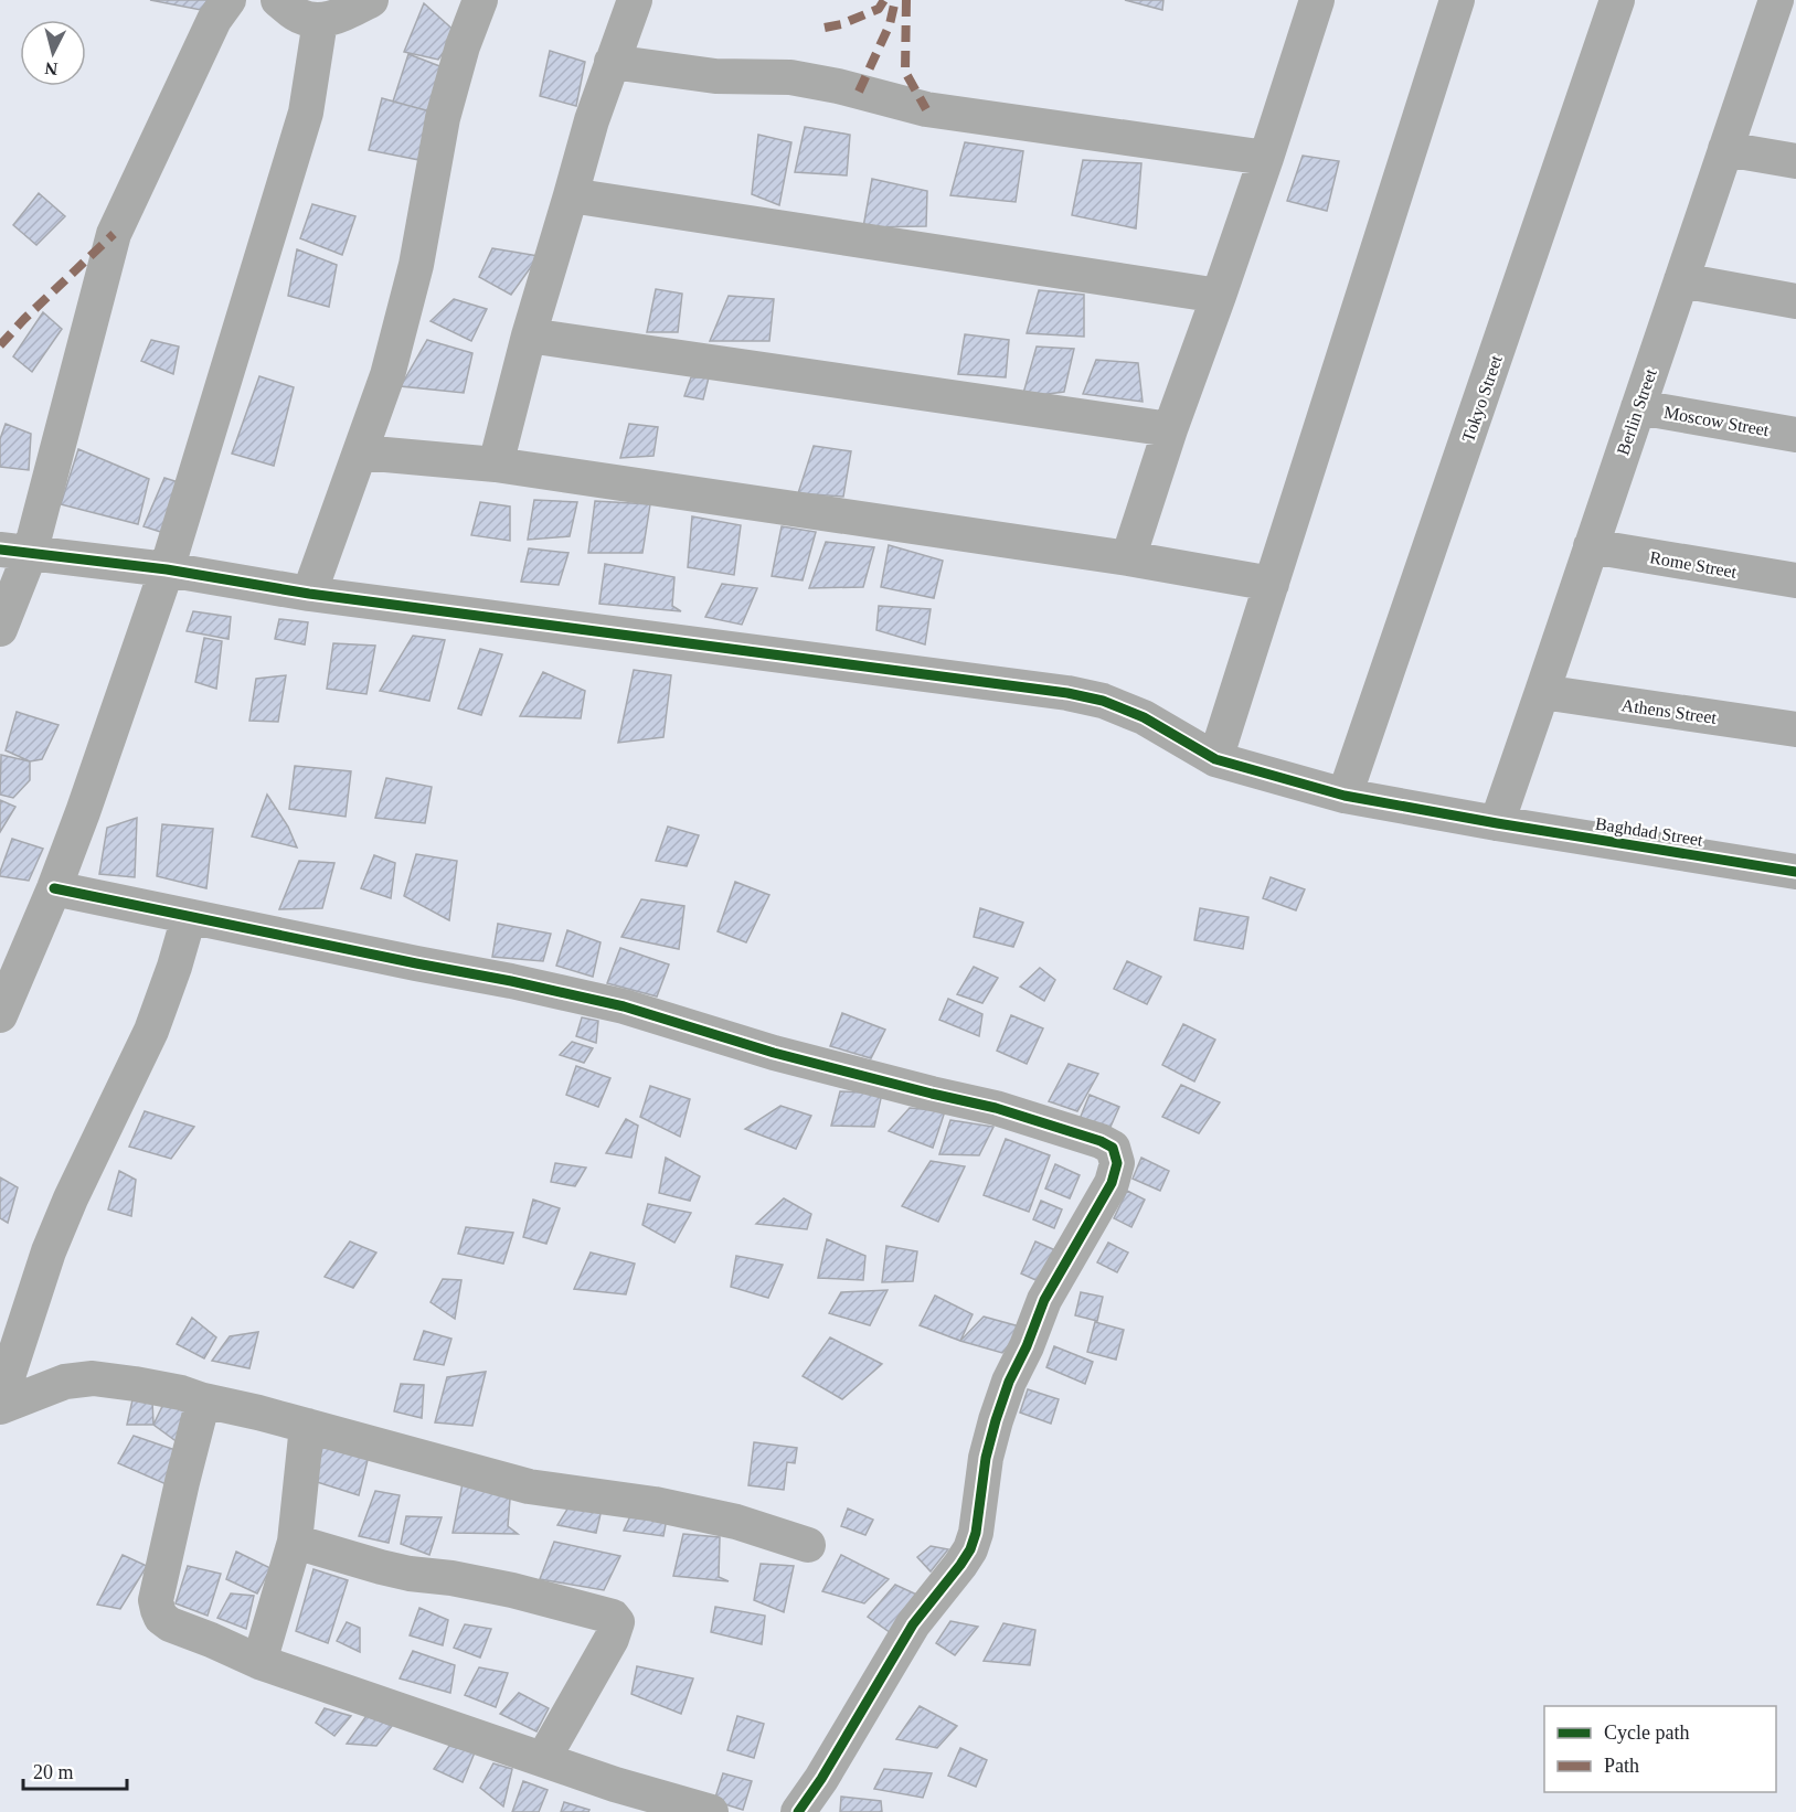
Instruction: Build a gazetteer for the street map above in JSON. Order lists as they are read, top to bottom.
{
  "streets": {
    "street": [
      "Tokyo Street",
      "Berlin Street",
      "Moscow Street",
      "Rome Street",
      "Athens Street",
      "Baghdad Street"
    ]
  },
  "crossings": [
    ["Tokyo Street", "Baghdad Street"],
    ["Berlin Street", "Moscow Street"],
    ["Berlin Street", "Rome Street"],
    ["Berlin Street", "Athens Street"],
    ["Berlin Street", "Baghdad Street"]
  ],
  "legend": ["Cycle path", "Path"],
  "scale_bar": "20 m",
  "north": "bottom"
}
